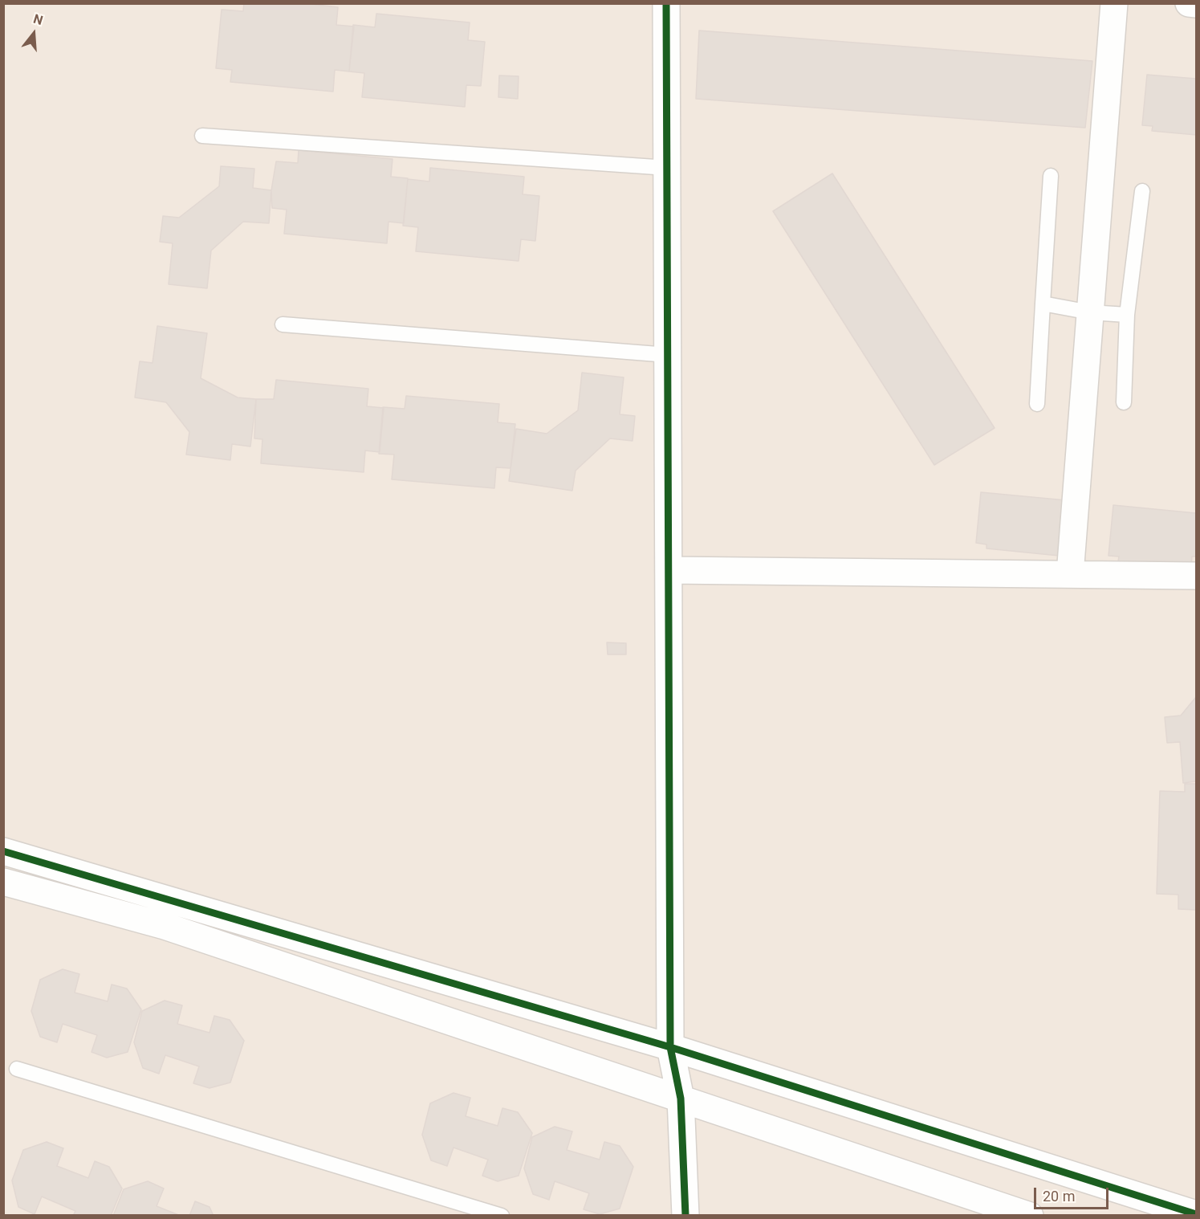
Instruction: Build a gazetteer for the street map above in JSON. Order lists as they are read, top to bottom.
{
  "scale_bar": "20 m",
  "north": "top"
}
